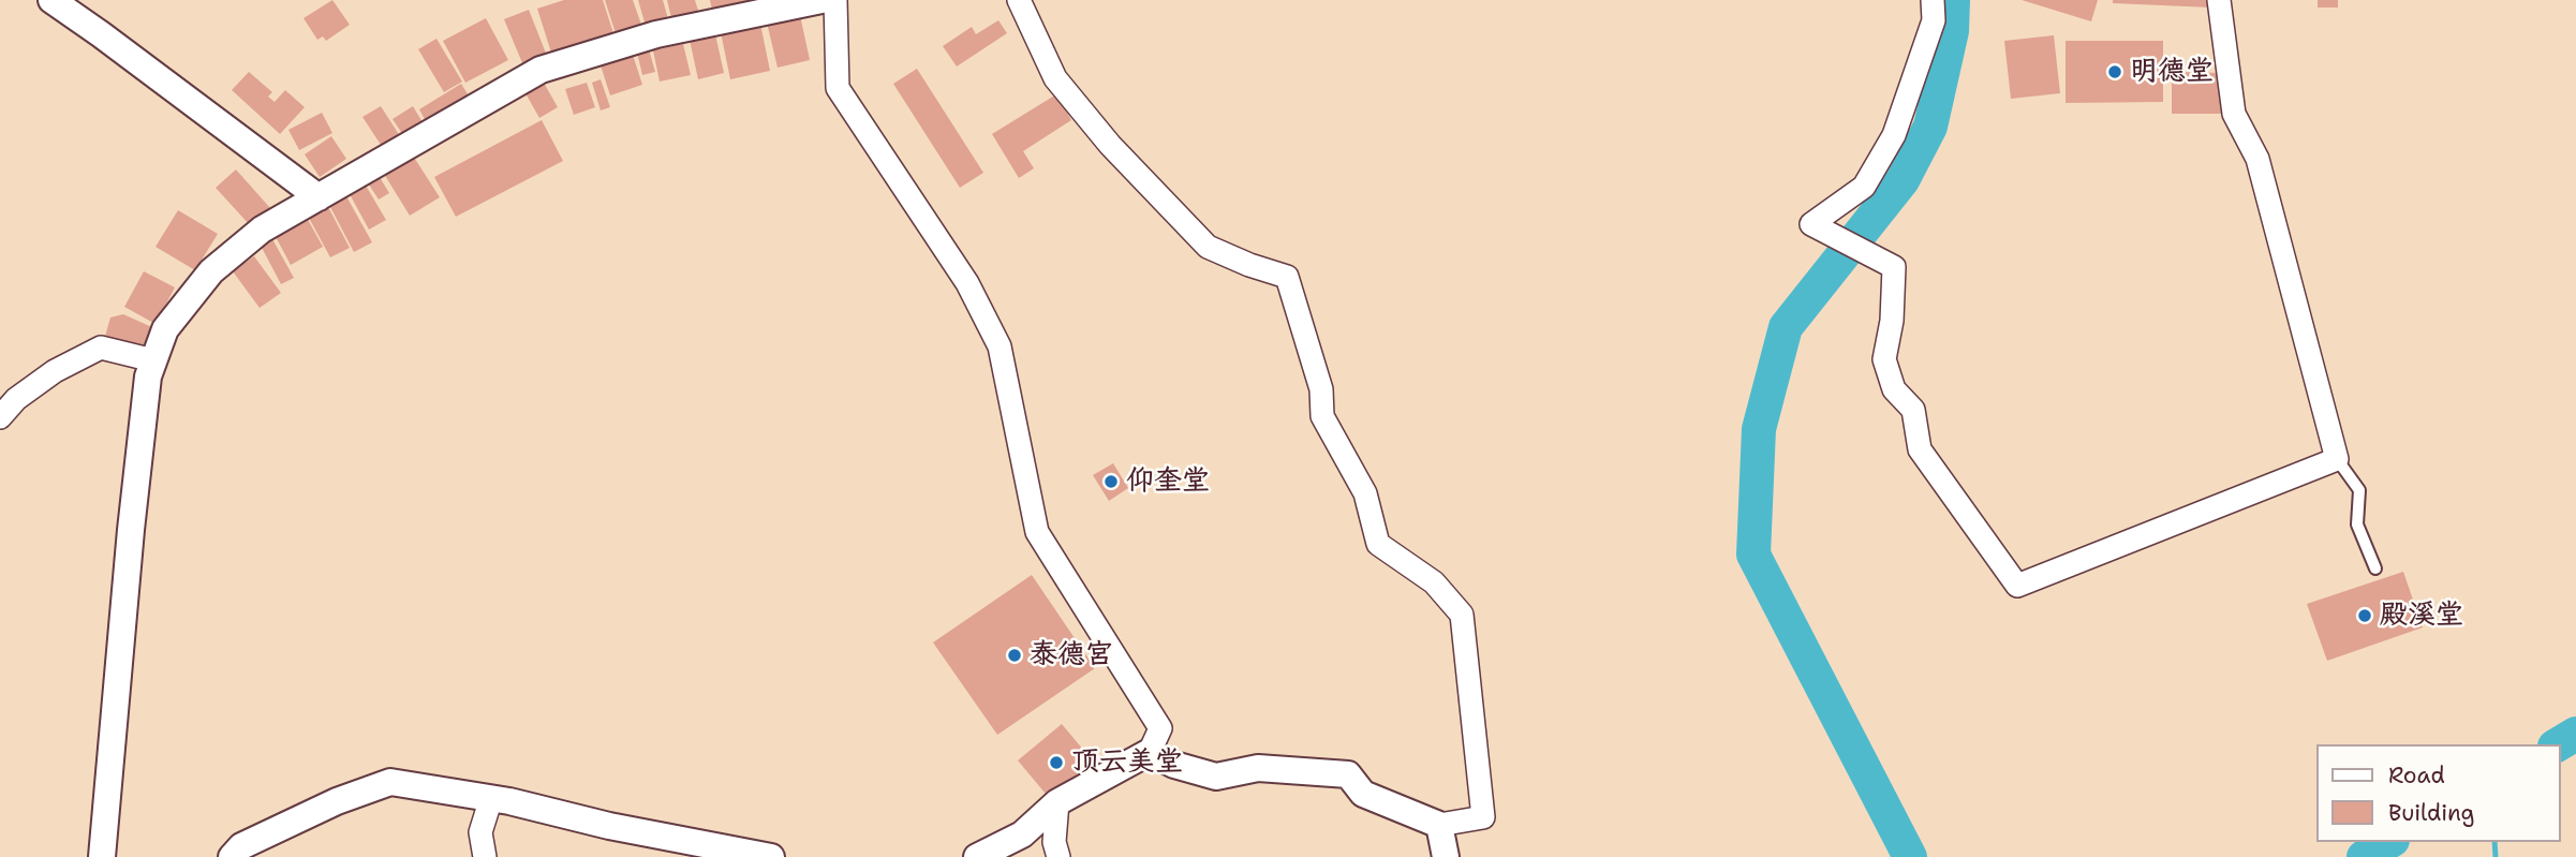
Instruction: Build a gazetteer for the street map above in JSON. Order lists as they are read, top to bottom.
{
  "places": [
    "明德堂",
    "仰奎堂",
    "殿溪堂",
    "泰德宫",
    "顶云美堂"
  ],
  "legend": ["Road", "Building"]
}
